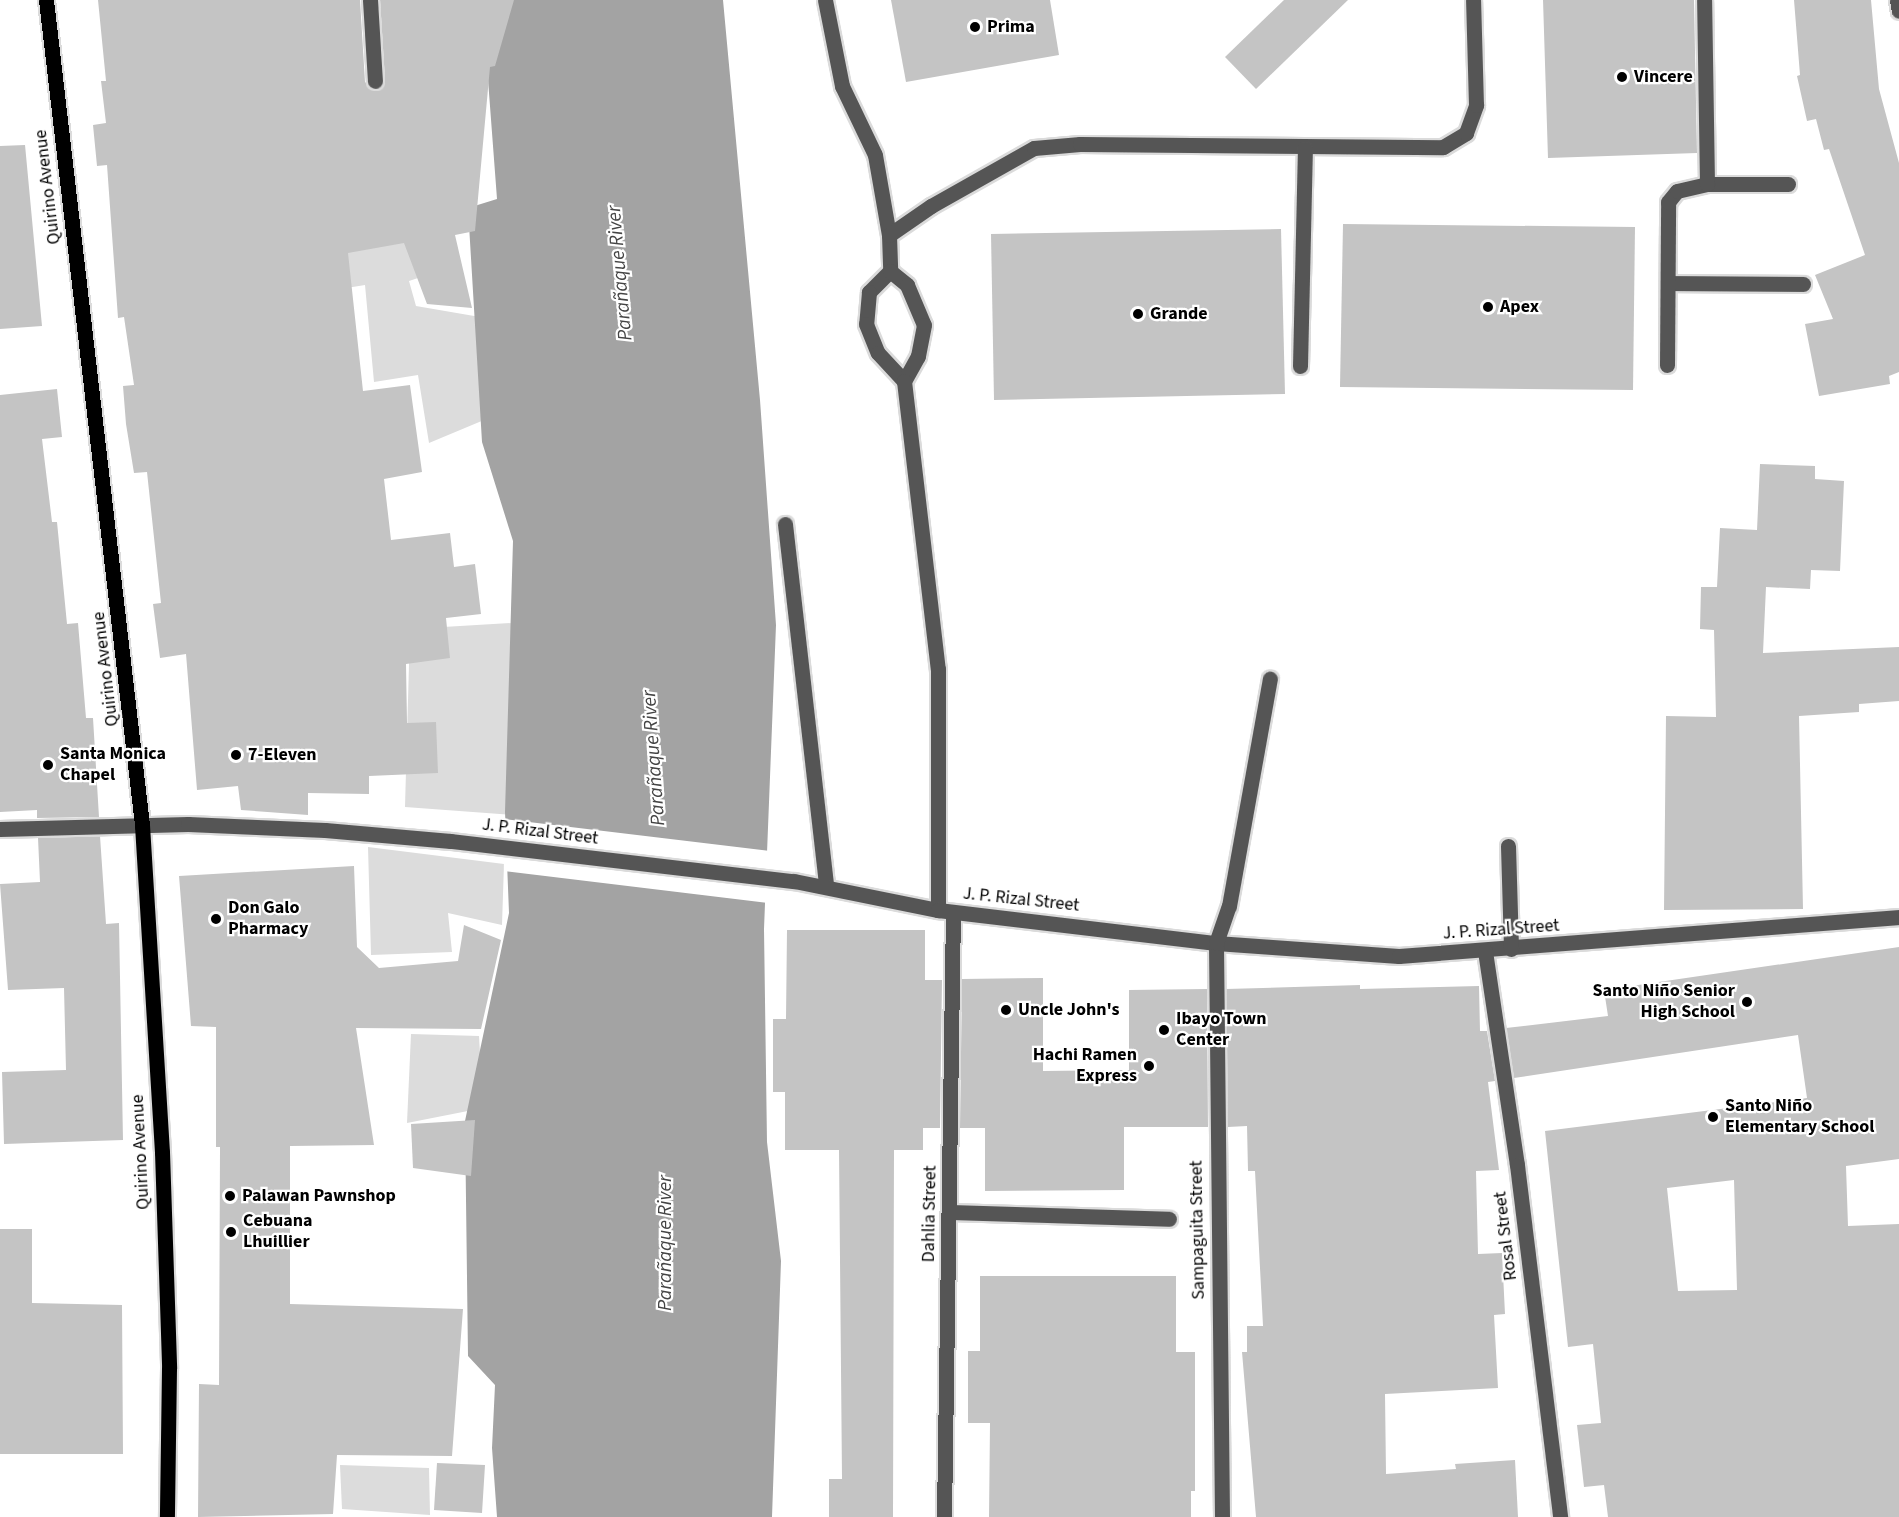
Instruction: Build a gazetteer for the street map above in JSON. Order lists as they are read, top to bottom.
{
  "streets": {
    "main road": ["Quirino Avenue"],
    "street": [
      "J. P. Rizal Street",
      "Dahlia Street",
      "Sampaguita Street",
      "Rosal Street"
    ]
  },
  "crossings": [
    ["Quirino Avenue", "J. P. Rizal Street"],
    ["J. P. Rizal Street", "Dahlia Street"],
    ["J. P. Rizal Street", "Sampaguita Street"],
    ["J. P. Rizal Street", "Rosal Street"]
  ],
  "water": ["Parañaque River"],
  "places": [
    "Prima",
    "Vincere",
    "Apex",
    "Grande",
    "7-Eleven",
    "Santa Monica Chapel",
    "Don Galo Pharmacy",
    "Santo Niño Senior High School",
    "Uncle John's",
    "Ibayo Town Center",
    "Hachi Ramen Express",
    "Santo Niño Elementary School",
    "Palawan Pawnshop",
    "Cebuana Lhuillier"
  ]
}
